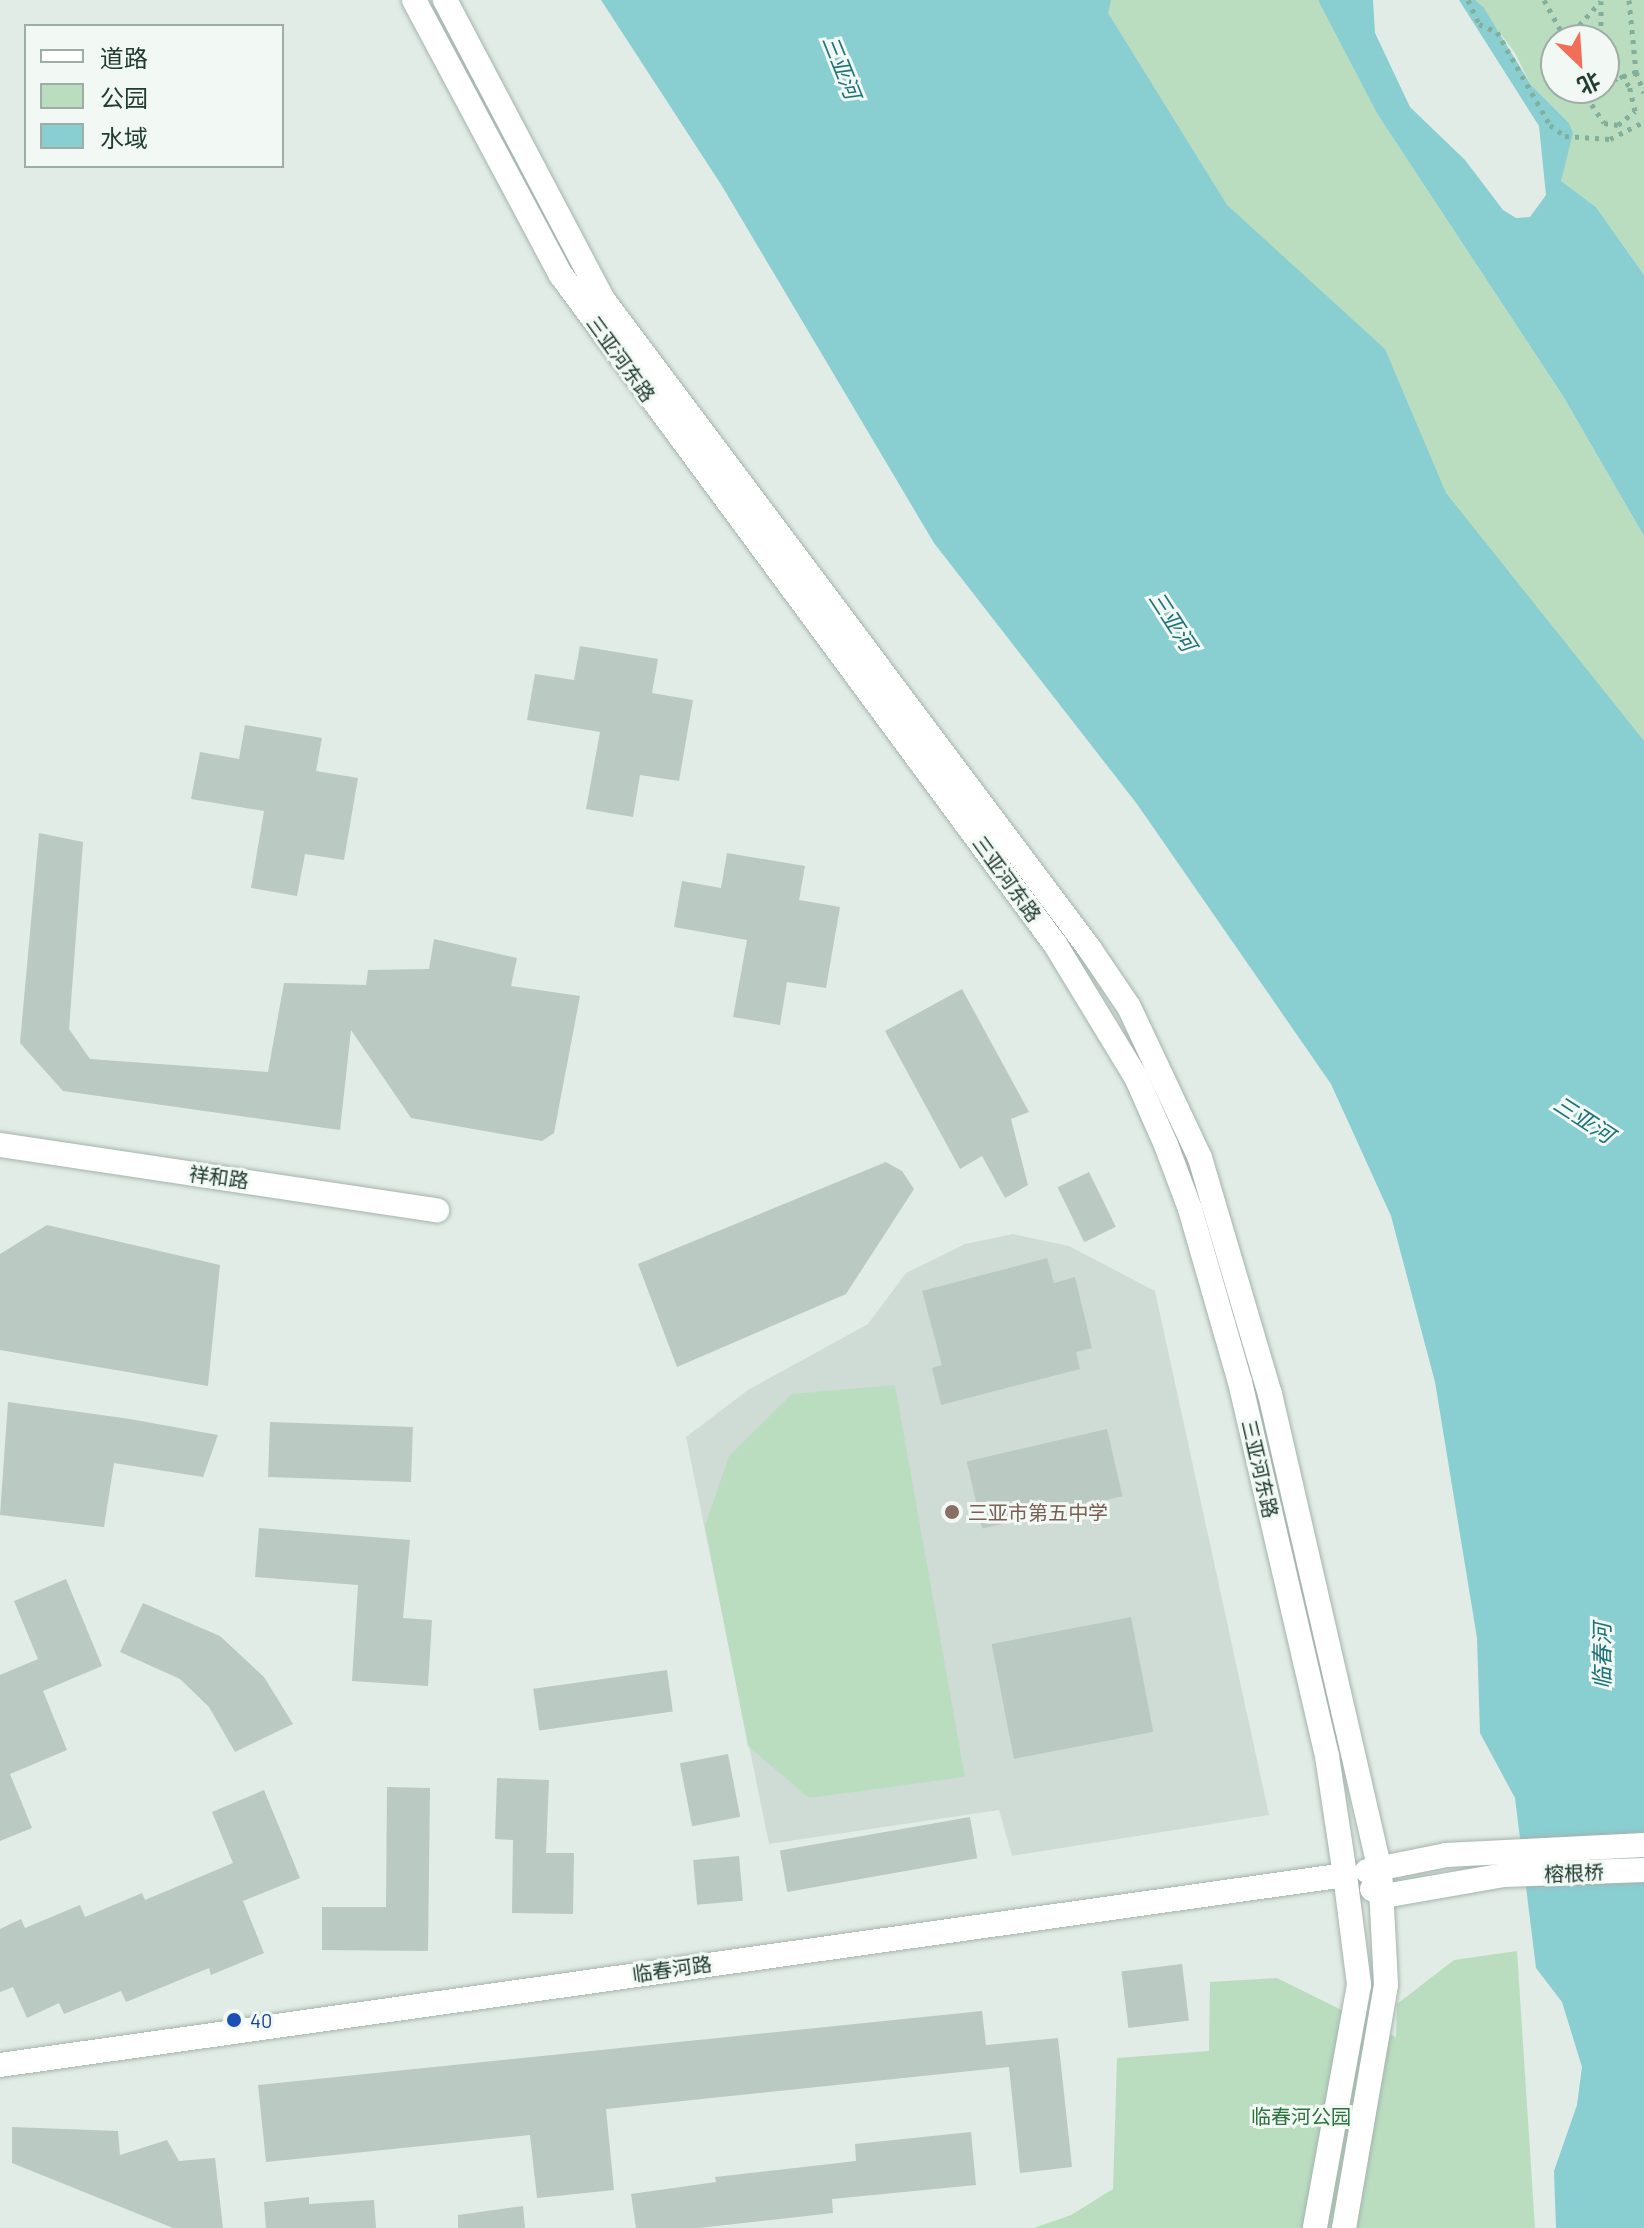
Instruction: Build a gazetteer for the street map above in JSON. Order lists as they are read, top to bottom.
{
  "streets": {
    "main road": [
      "三亚河东路",
      "祥和路",
      "榕根桥",
      "临春河路"
    ]
  },
  "crossings": [
    ["三亚河东路", "榕根桥"],
    ["三亚河东路", "临春河路"]
  ],
  "water": ["三亚河", "临春河"],
  "parks": ["临春河公园"],
  "places": ["三亚市第五中学", "40"],
  "legend": ["道路", "公园", "水域"],
  "north": "bottom right"
}
